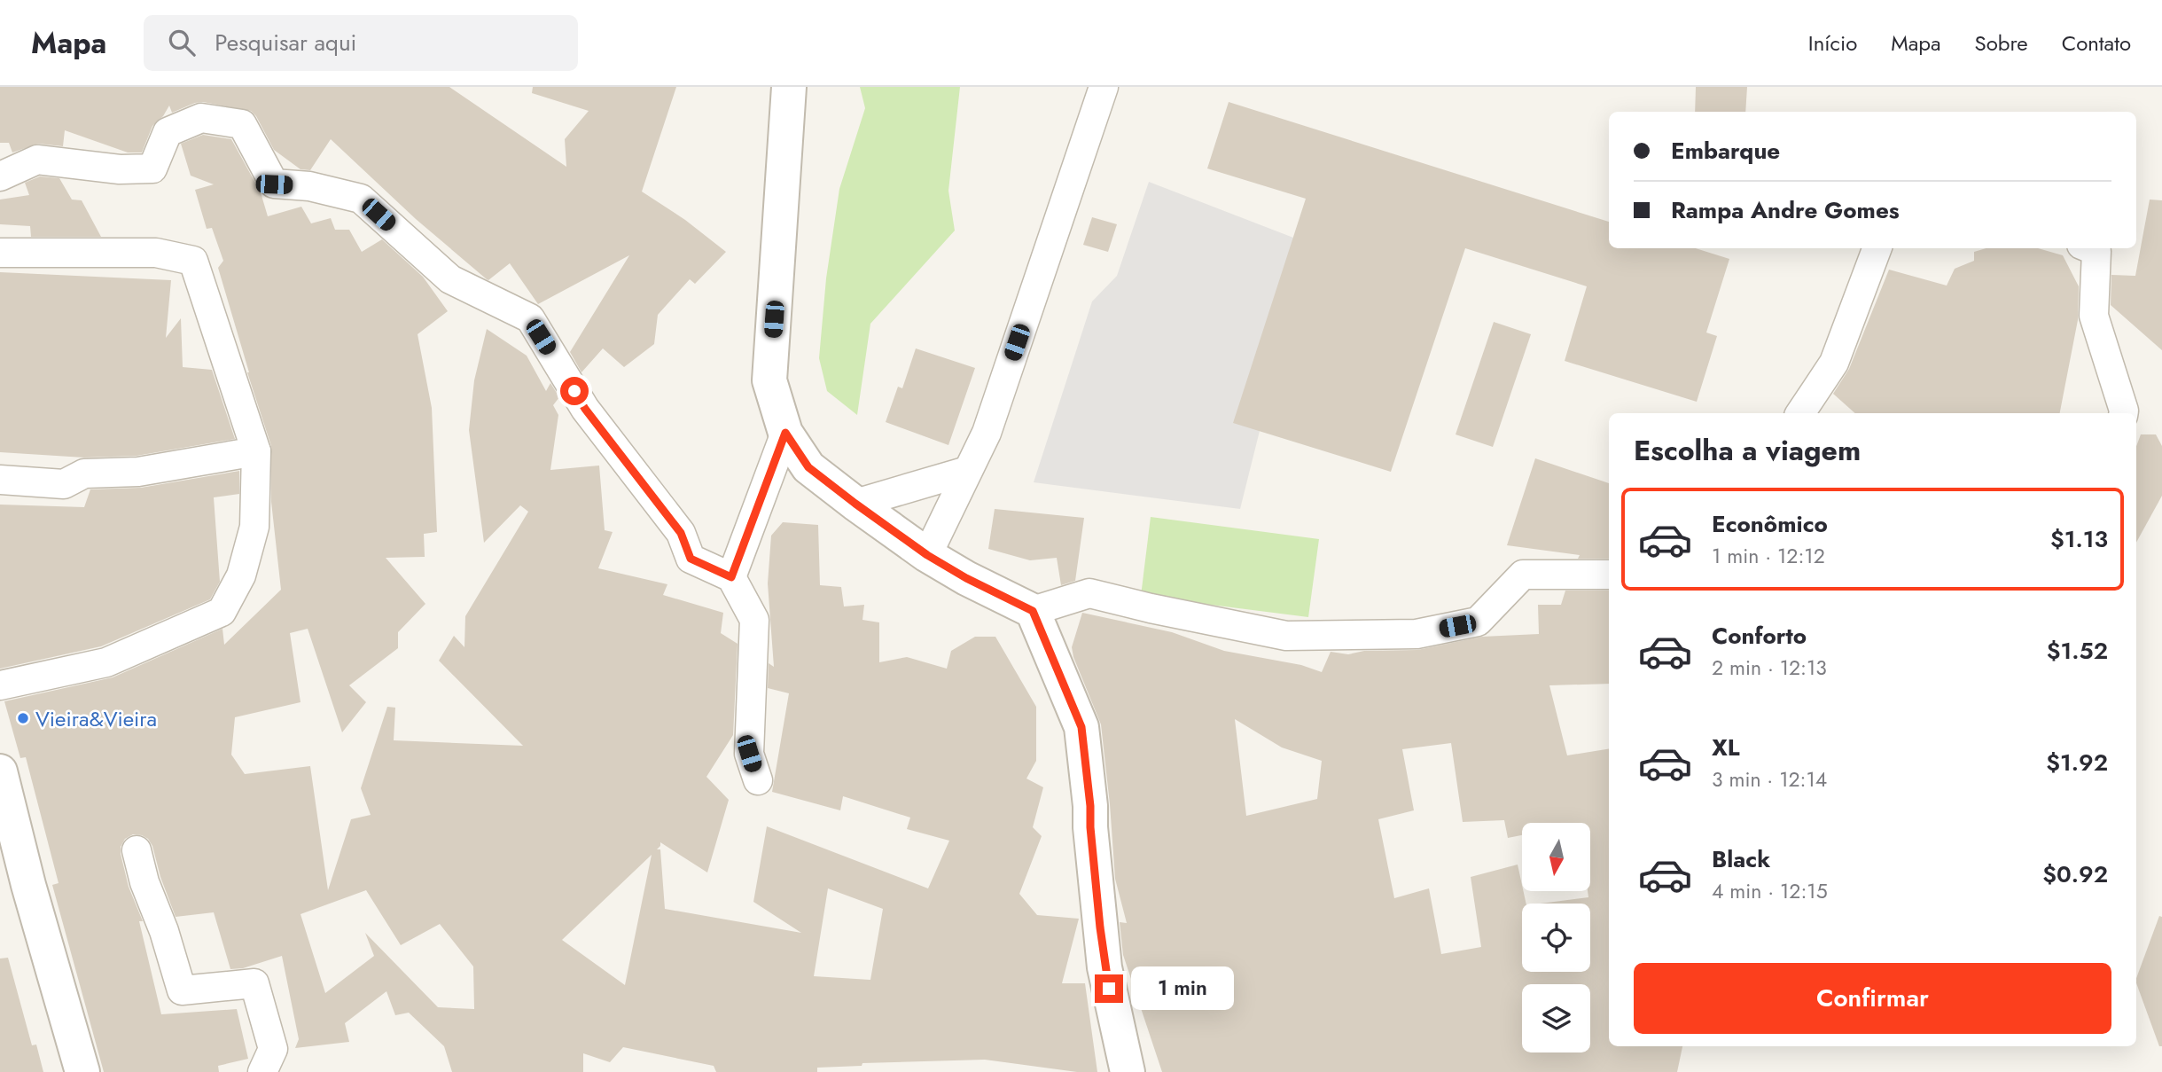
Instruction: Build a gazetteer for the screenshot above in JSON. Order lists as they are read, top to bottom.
{
  "places": ["Vieira&Vieira"],
  "north": "bottom",
  "page": {
    "header": "Mapa",
    "search": "Pesquisar aqui",
    "nav": [
      "Início",
      "Mapa",
      "Sobre",
      "Contato"
    ],
    "banner": ["Embarque", "Rampa Andre Gomes"],
    "heading": "Escolha a viagem",
    "list": [
      {
        "name": "Econômico",
        "note": "1 min · 12:12",
        "value": "$1.13"
      },
      {
        "name": "Conforto",
        "note": "2 min · 12:13",
        "value": "$1.52"
      },
      {
        "name": "XL",
        "note": "3 min · 12:14",
        "value": "$1.92"
      },
      {
        "name": "Black",
        "note": "4 min · 12:15",
        "value": "$0.92"
      }
    ],
    "buttons": "Confirmar",
    "bubble": "1 min"
  }
}
